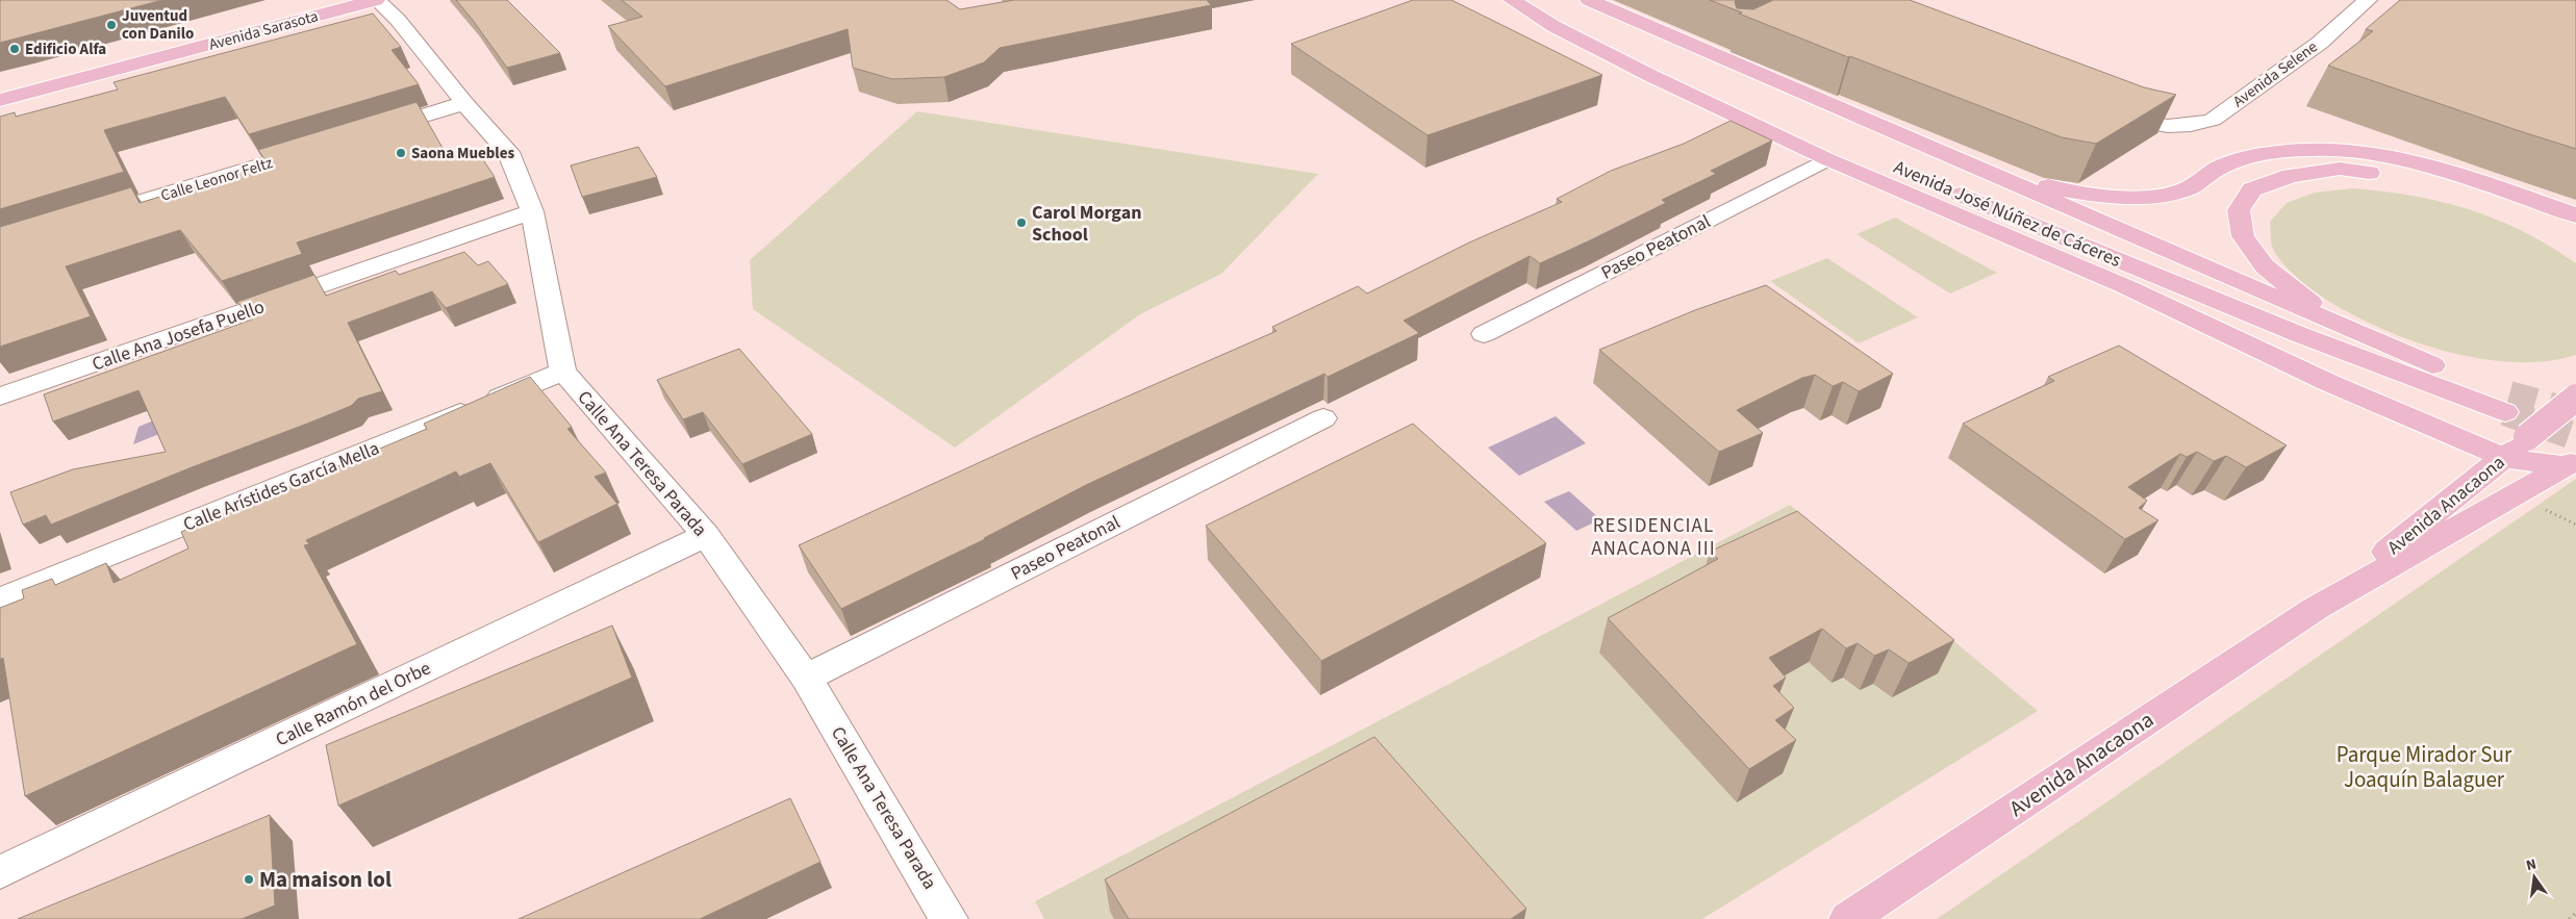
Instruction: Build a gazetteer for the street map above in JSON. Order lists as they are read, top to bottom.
{
  "streets": {
    "main road": ["Avenida Sarasota", "Avenida José Núñez de Cáceres", "Avenida Anacaona"],
    "street": [
      "Avenida Selene",
      "Calle Leonor Feltz",
      "Paseo Peatonal",
      "Calle Ana Josefa Puello",
      "Calle Ana Teresa Parada",
      "Calle Arístides García Mella",
      "Calle Ramón del Orbe"
    ]
  },
  "crossings": [
    ["Paseo Peatonal", "Calle Ana Teresa Parada"],
    ["Calle Ana Teresa Parada", "Calle Arístides García Mella"],
    ["Calle Ana Teresa Parada", "Calle Ramón del Orbe"]
  ],
  "districts": ["RESIDENCIAL ANACAONA III"],
  "parks": ["Parque Mirador Sur Joaquín Balaguer"],
  "places": [
    "Juventud con Danilo",
    "Edificio Alfa",
    "Saona Muebles",
    "Carol Morgan School",
    "Ma maison lol"
  ],
  "north": "top"
}
